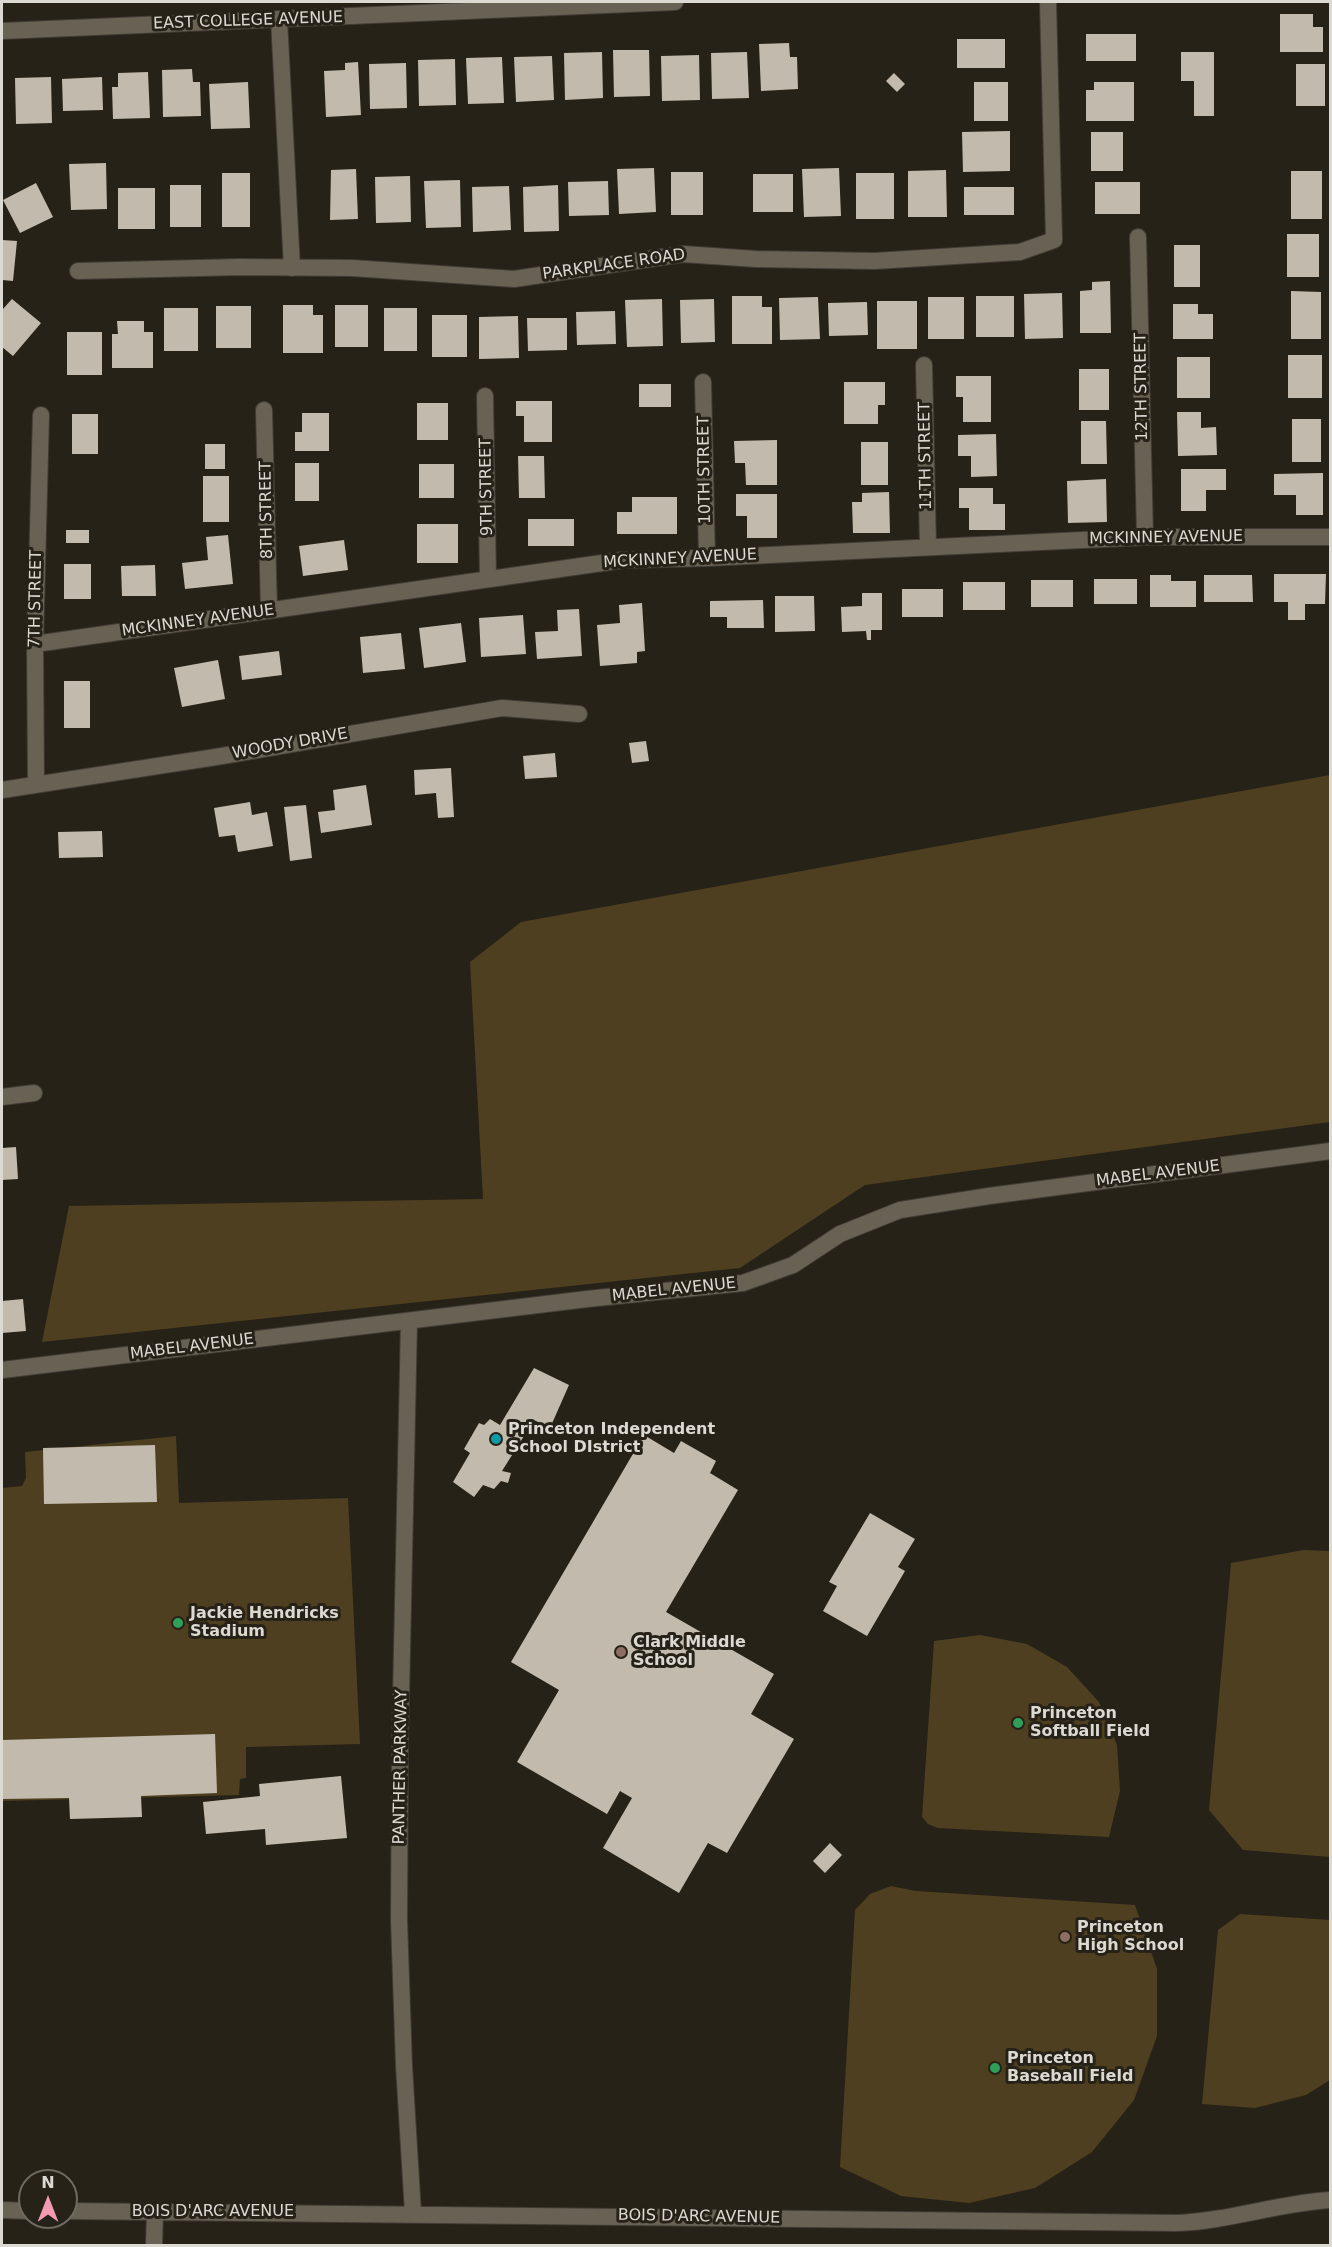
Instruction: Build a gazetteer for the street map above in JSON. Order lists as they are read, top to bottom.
{
  "streets": {
    "street": [
      "EAST COLLEGE AVENUE",
      "PARKPLACE ROAD",
      "12TH STREET",
      "11TH STREET",
      "10TH STREET",
      "9TH STREET",
      "8TH STREET",
      "MCKINNEY AVENUE",
      "7TH STREET",
      "WOODY DRIVE",
      "MABEL AVENUE",
      "PANTHER PARKWAY",
      "BOIS D'ARC AVENUE"
    ]
  },
  "crossings": [
    ["12TH STREET", "MCKINNEY AVENUE"],
    ["11TH STREET", "MCKINNEY AVENUE"],
    ["10TH STREET", "MCKINNEY AVENUE"],
    ["9TH STREET", "MCKINNEY AVENUE"],
    ["8TH STREET", "MCKINNEY AVENUE"],
    ["MCKINNEY AVENUE", "7TH STREET"],
    ["7TH STREET", "WOODY DRIVE"],
    ["MABEL AVENUE", "PANTHER PARKWAY"],
    ["PANTHER PARKWAY", "BOIS D'ARC AVENUE"]
  ],
  "places": [
    "Princeton Independent School DIstrict",
    "Jackie Hendricks Stadium",
    "Clark Middle School",
    "Princeton Softball Field",
    "Princeton High School",
    "Princeton Baseball Field"
  ],
  "north": "top"
}
